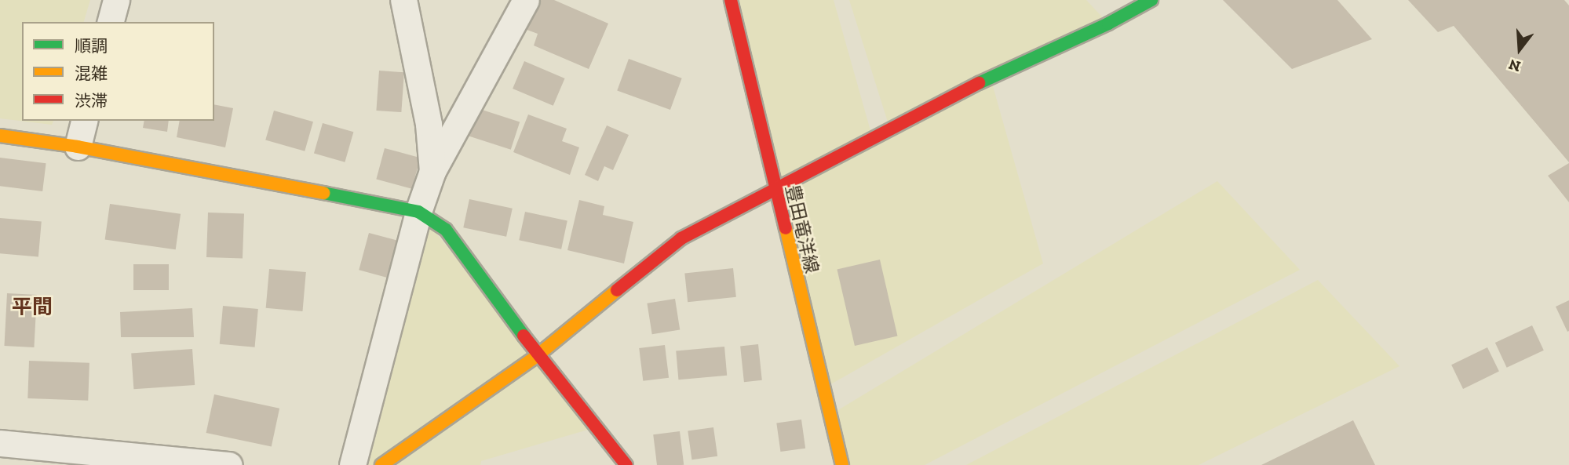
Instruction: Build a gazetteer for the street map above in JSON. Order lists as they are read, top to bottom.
{
  "streets": {
    "street": ["豊田竜洋線"]
  },
  "districts": ["平間"],
  "legend": ["順調", "混雑", "渋滞"],
  "north": "bottom"
}
